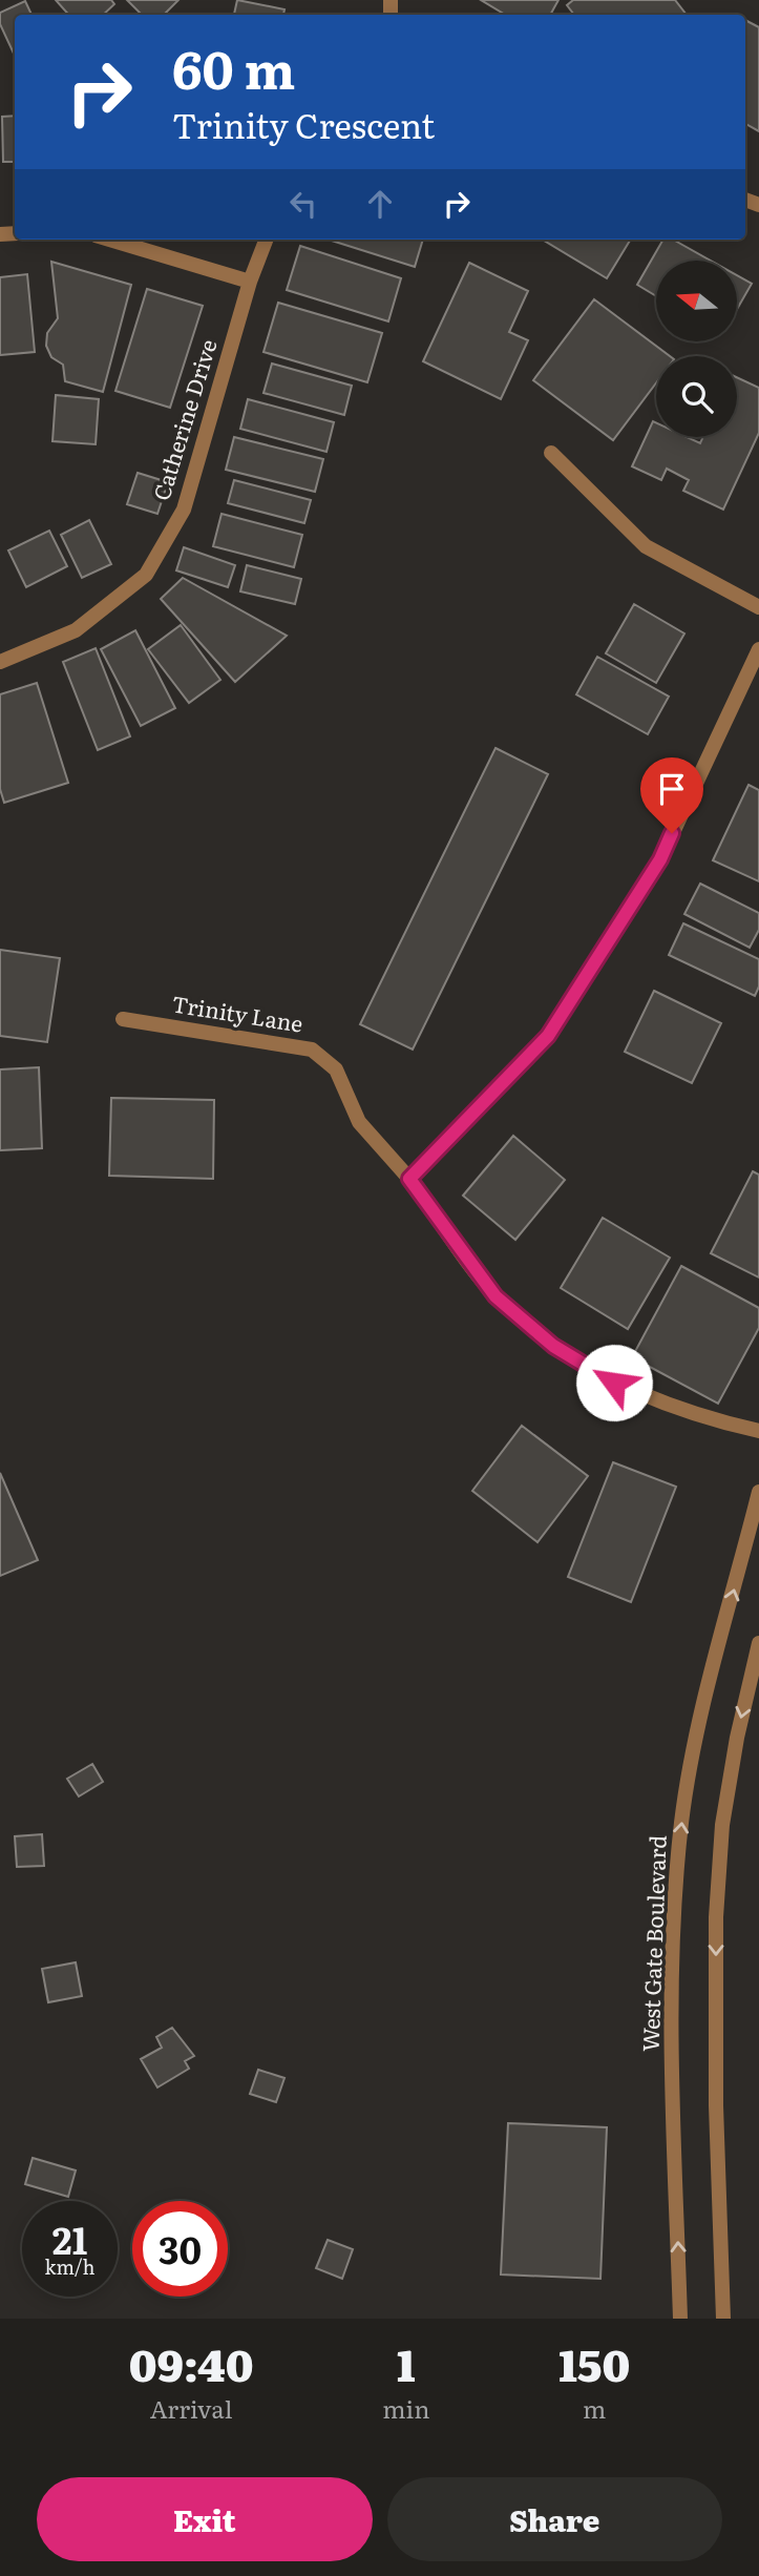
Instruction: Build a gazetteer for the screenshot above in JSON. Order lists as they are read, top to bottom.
{
  "streets": {
    "street": ["Catherine Drive", "Trinity Lane", "West Gate Boulevard"]
  },
  "north": "left",
  "page": {
    "turn": ["60 m", "Trinity Crescent"],
    "speed": "21 km/h",
    "limit": "30",
    "eta": [
      "09:40",
      "Arrival",
      "1",
      "min",
      "150",
      "m"
    ],
    "buttons": ["Exit", "Share"]
  }
}
